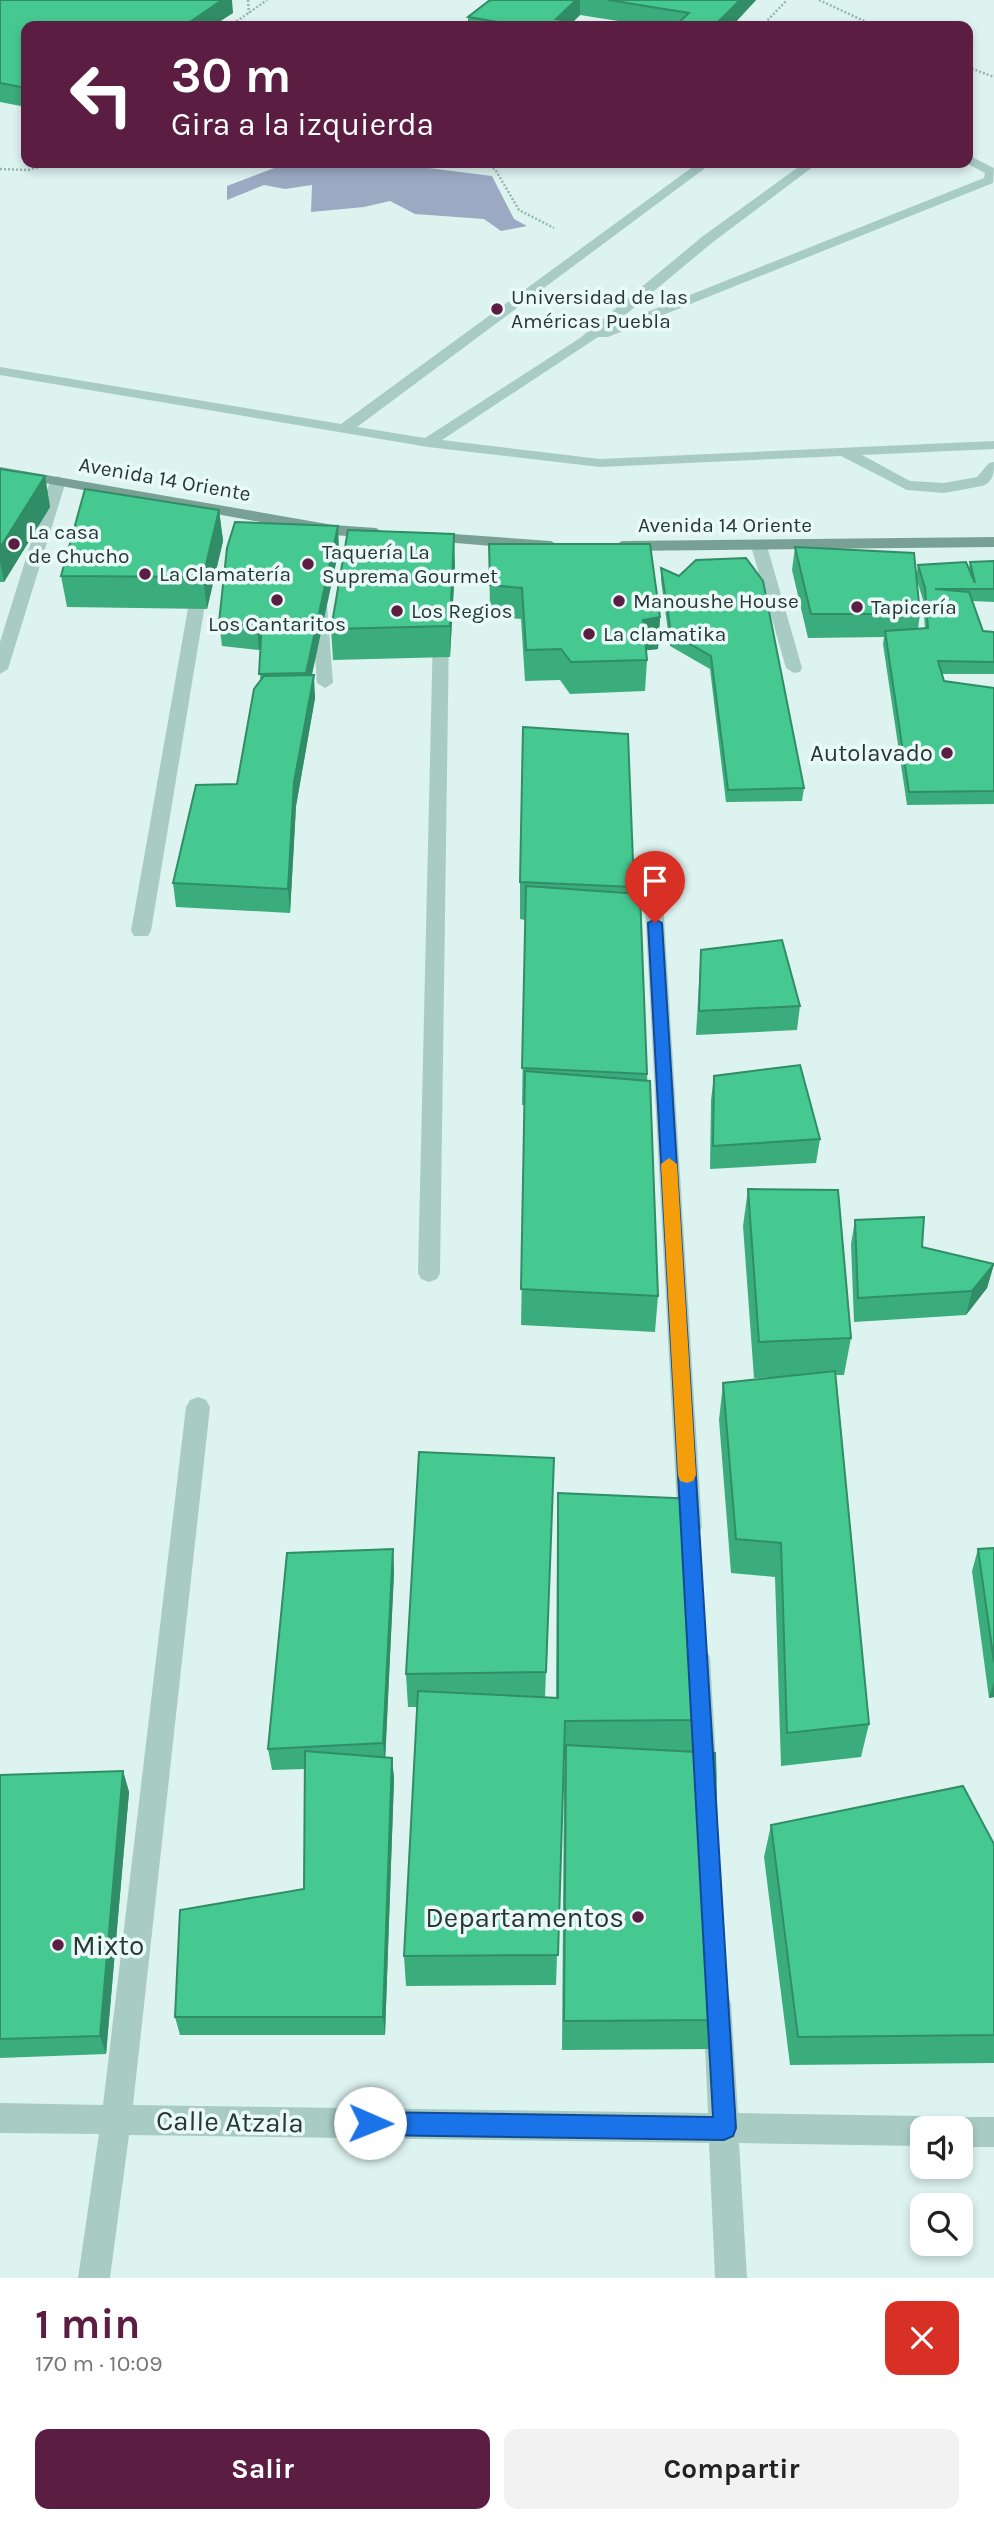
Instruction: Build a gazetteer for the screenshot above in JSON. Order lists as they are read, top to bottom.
{
  "streets": {
    "main road": ["Avenida 14 Oriente"],
    "street": ["Calle Atzala"]
  },
  "places": [
    "Universidad de las Américas Puebla",
    "La casa de Chucho",
    "Taquería La Suprema Gourmet",
    "La Clamatería",
    "Los Cantaritos",
    "Manoushe House",
    "Tapicería",
    "Los Regios",
    "La clamatika",
    "Autolavado",
    "Departamentos",
    "Mixto"
  ],
  "page": {
    "turn": ["30 m", "Gira a la izquierda"],
    "heading": ["1 min", "170 m · 10:09"],
    "buttons": ["Salir", "Compartir"]
  }
}
